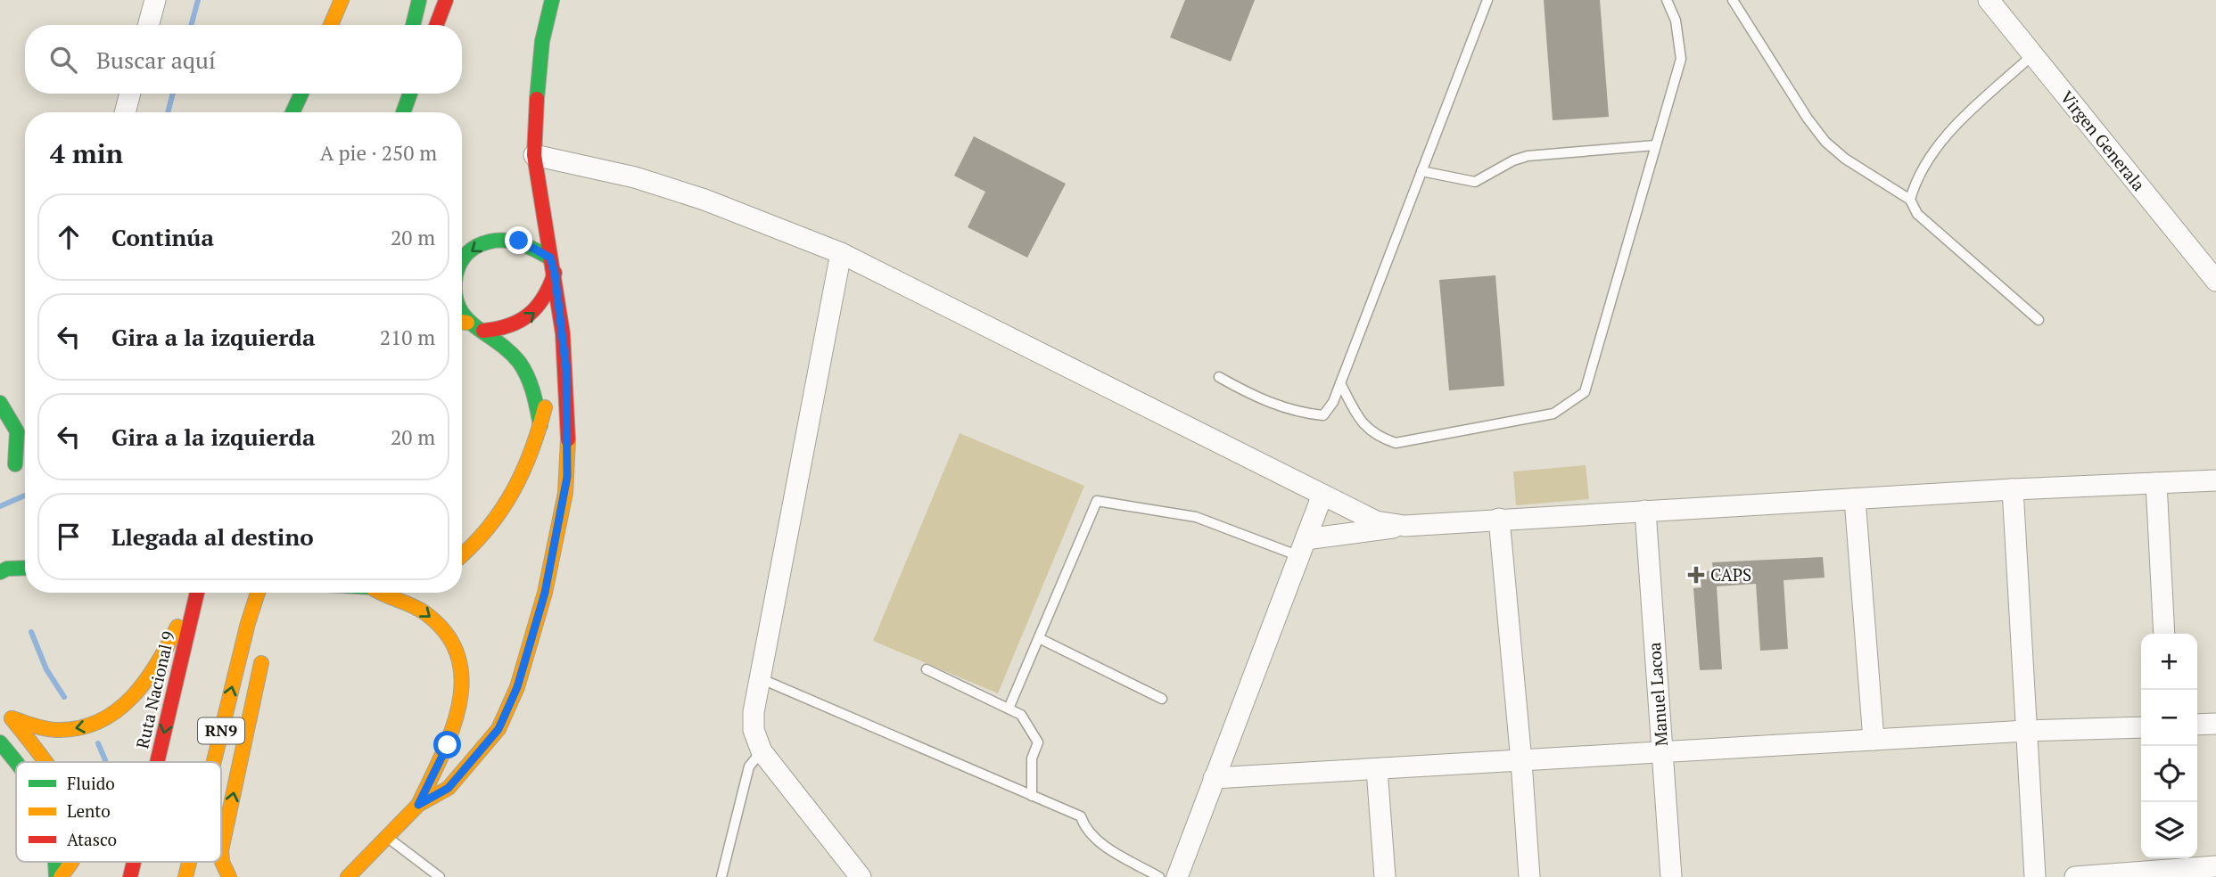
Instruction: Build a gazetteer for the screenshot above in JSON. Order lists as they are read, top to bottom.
{
  "streets": {
    "main road": ["Ruta Nacional 9", "RN9"],
    "street": ["Virgen Generala", "Manuel Lacoa"]
  },
  "places": {
    "health": ["CAPS"]
  },
  "legend": ["Fluido", "Lento", "Atasco"],
  "page": {
    "search": "Buscar aquí",
    "heading": ["4 min", "A pie · 250 m"],
    "list": [
      ["Continúa", "20 m"],
      ["Gira a la izquierda", "210 m"],
      ["Gira a la izquierda", "20 m"],
      "Llegada al destino"
    ],
    "map_buttons": ["+", "−"]
  }
}
